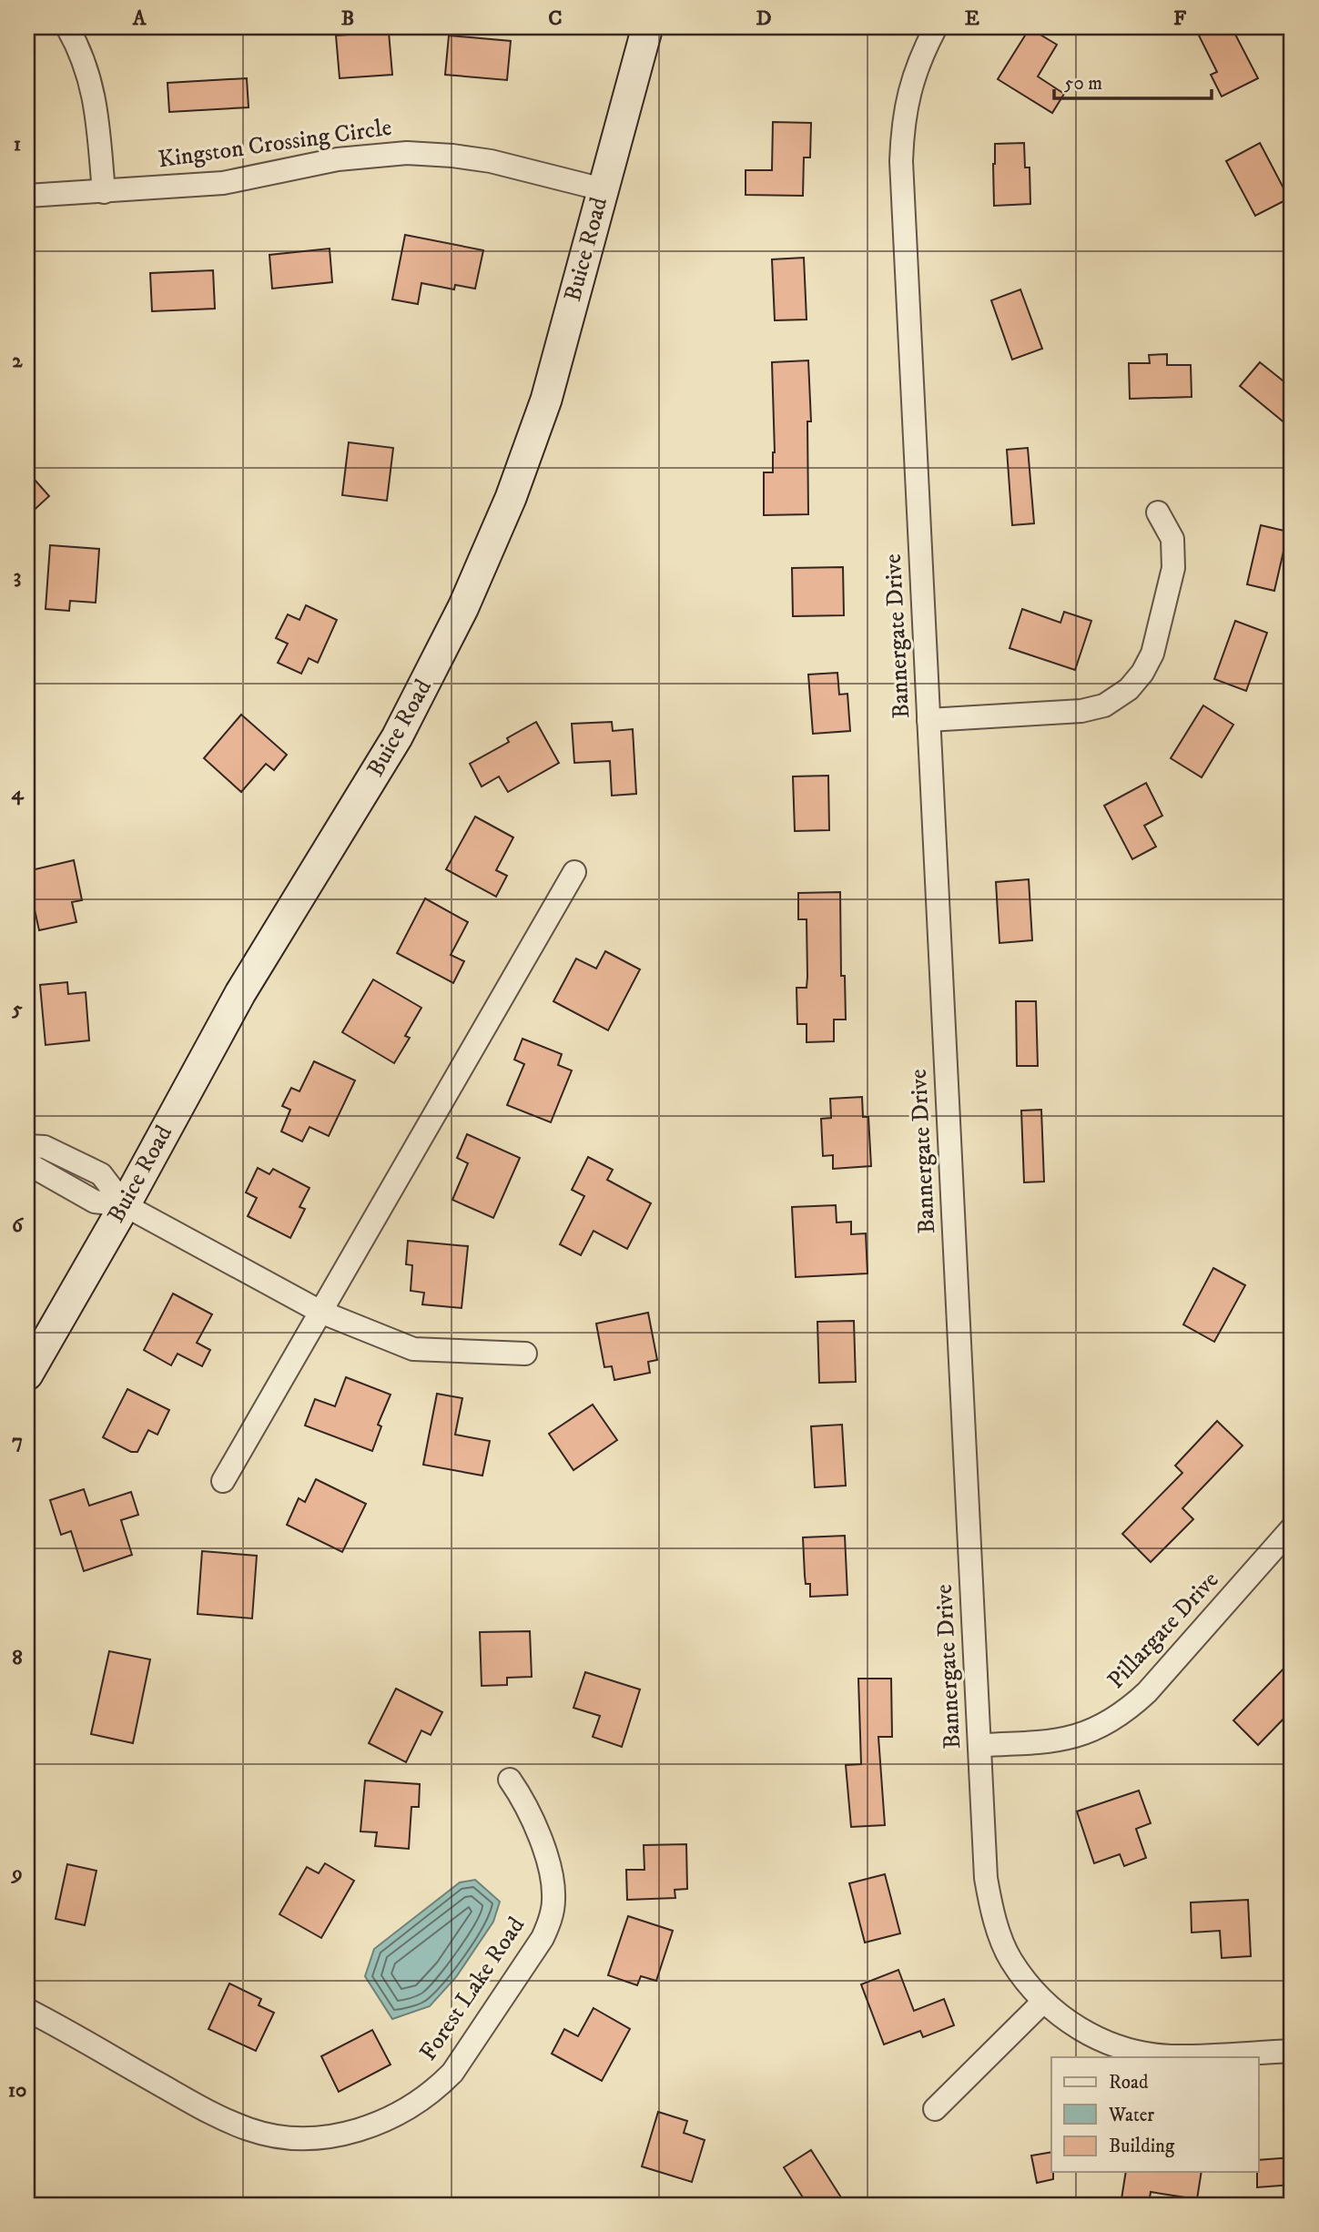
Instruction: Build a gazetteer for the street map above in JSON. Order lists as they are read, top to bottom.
{
  "streets": {
    "street": [
      "Kingston Crossing Circle",
      "Buice Road",
      "Bannergate Drive",
      "Pillargate Drive",
      "Forest Lake Road"
    ]
  },
  "crossings": [
    ["Kingston Crossing Circle", "Buice Road"],
    ["Bannergate Drive", "Pillargate Drive"]
  ],
  "legend": ["Road", "Water", "Building"],
  "scale_bar": "50 m",
  "grid": {
    "columns": [
      "A",
      "B",
      "C",
      "D",
      "E",
      "F"
    ],
    "rows": [
      "1",
      "2",
      "3",
      "4",
      "5",
      "6",
      "7",
      "8",
      "9",
      "10"
    ]
  }
}
